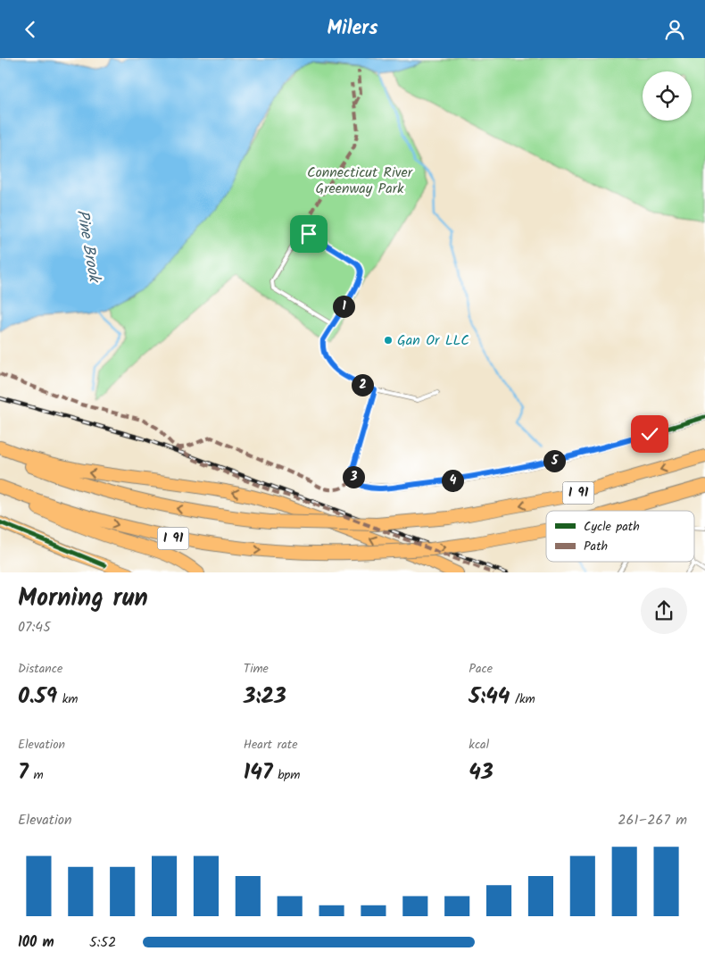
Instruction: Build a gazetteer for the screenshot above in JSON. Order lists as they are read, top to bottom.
{
  "streets": {
    "highway": ["I 91"]
  },
  "water": ["Pine Brook"],
  "parks": ["Connecticut River Greenway Park"],
  "places": ["Gan Or LLC"],
  "legend": ["Cycle path", "Path"],
  "page": {
    "header": "Milers",
    "pins": [
      "1",
      "2",
      "5",
      "3",
      "4"
    ],
    "heading": ["Morning run", "07:45"],
    "stats": [
      ["Distance", "0.59 km"],
      ["Time", "3:23"],
      ["Pace", "5:44 /km"],
      ["Elevation", "7 m"],
      ["Heart rate", "147 bpm"],
      ["kcal", "43"]
    ],
    "chart": ["Elevation", "261–267 m"],
    "list": [
      {
        "name": "100 m",
        "note": "5:52"
      }
    ]
  }
}
